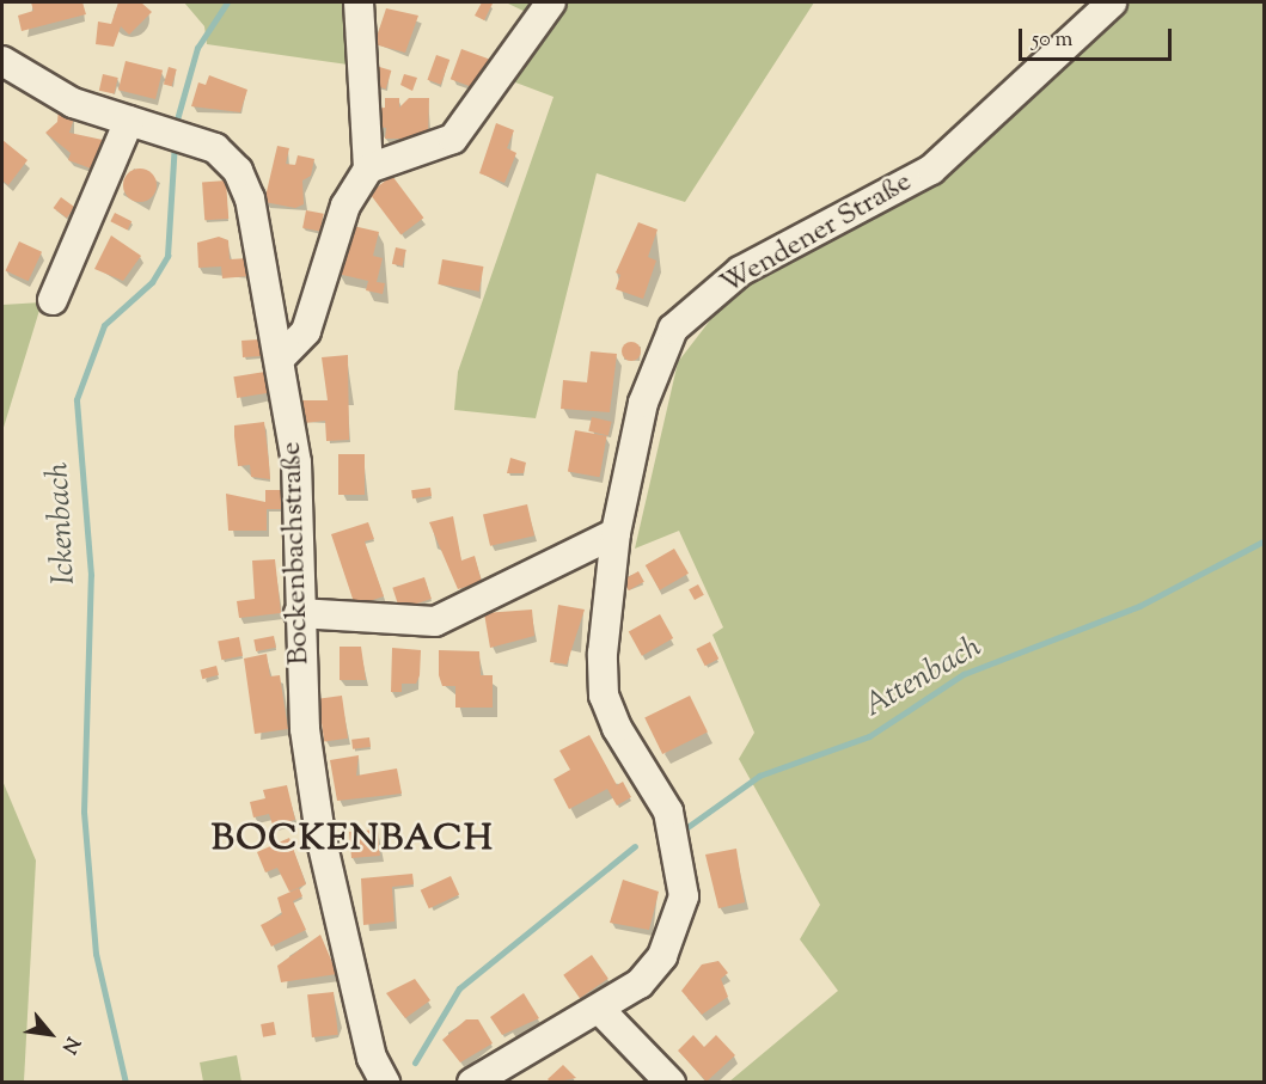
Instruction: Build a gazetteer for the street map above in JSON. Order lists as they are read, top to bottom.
{
  "streets": {
    "street": ["Wendener Straße", "Bockenbachstraße"]
  },
  "districts": ["BOCKENBACH"],
  "water": ["Ickenbach", "Attenbach"],
  "scale_bar": "50 m",
  "north": "bottom right"
}
